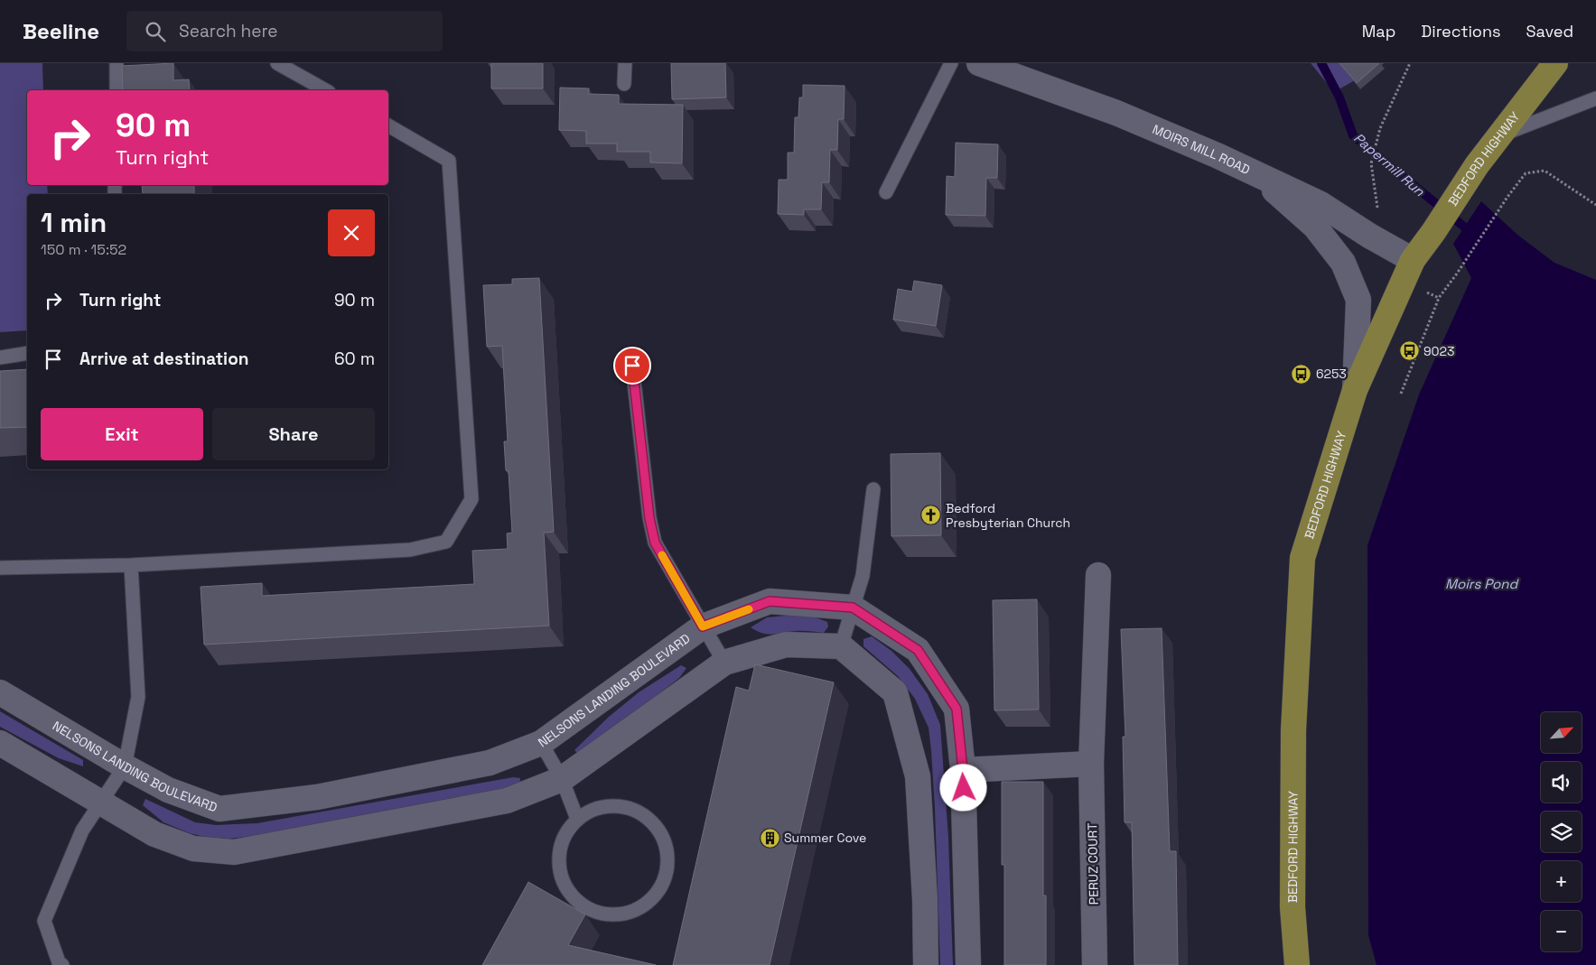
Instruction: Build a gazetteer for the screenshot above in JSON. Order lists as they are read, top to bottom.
{
  "streets": {
    "main road": ["BEDFORD HIGHWAY"],
    "street": ["MOIRS MILL ROAD", "NELSONS LANDING BOULEVARD", "PERUZ COURT"]
  },
  "crossings": [
    ["MOIRS MILL ROAD", "BEDFORD HIGHWAY"]
  ],
  "water": ["Papermill Run", "Moirs Pond"],
  "places": {
    "bus stop": ["9023", "6253"],
    "church": ["Bedford Presbyterian Church"],
    "building": ["Summer Cove"]
  },
  "north": "top right",
  "page": {
    "header": "Beeline",
    "search": "Search here",
    "nav": ["Map", "Directions", "Saved"],
    "turn": ["90 m", "Turn right"],
    "heading": ["1 min", "150 m · 15:52"],
    "list": [
      {
        "name": "Turn right",
        "value": "90 m"
      },
      {
        "name": "Arrive at destination",
        "value": "60 m"
      }
    ],
    "buttons": ["Exit", "Share"],
    "map_buttons": ["+", "−"]
  }
}
